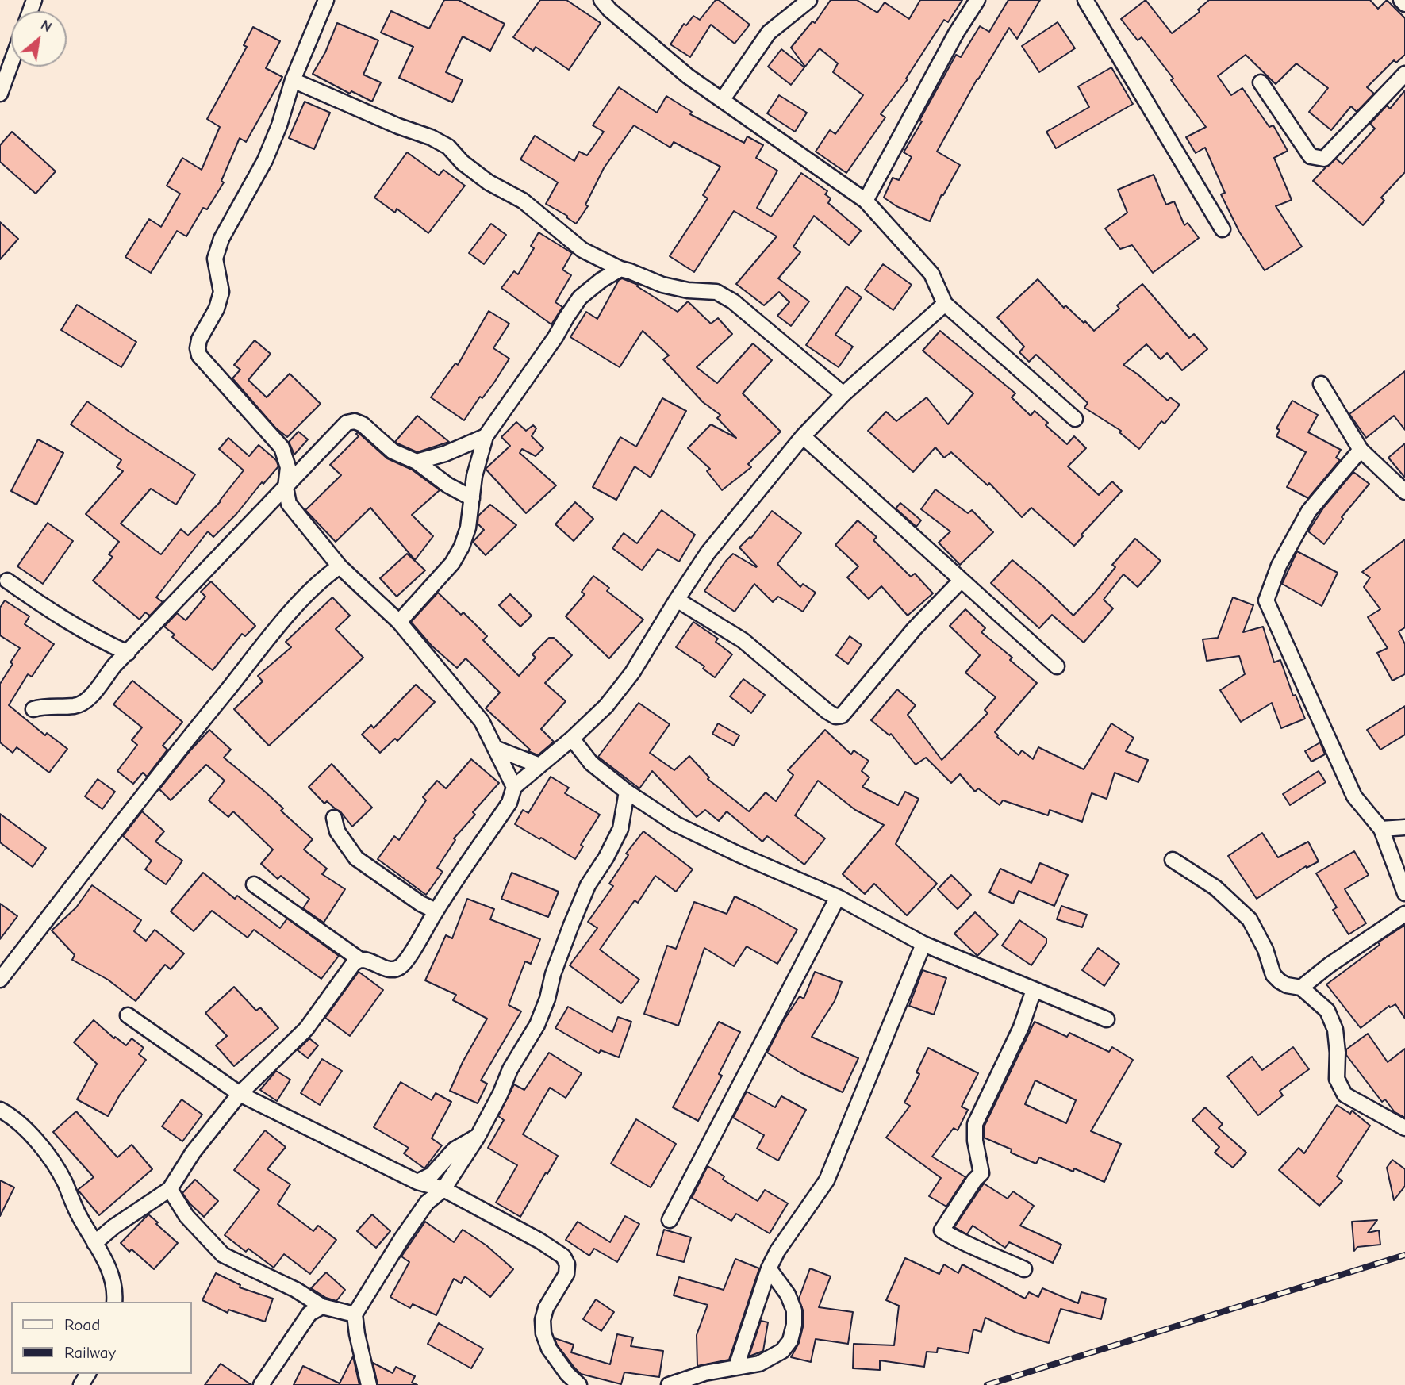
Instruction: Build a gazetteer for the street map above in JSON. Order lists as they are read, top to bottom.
{
  "legend": ["Road", "Railway"],
  "north": "top right"
}
